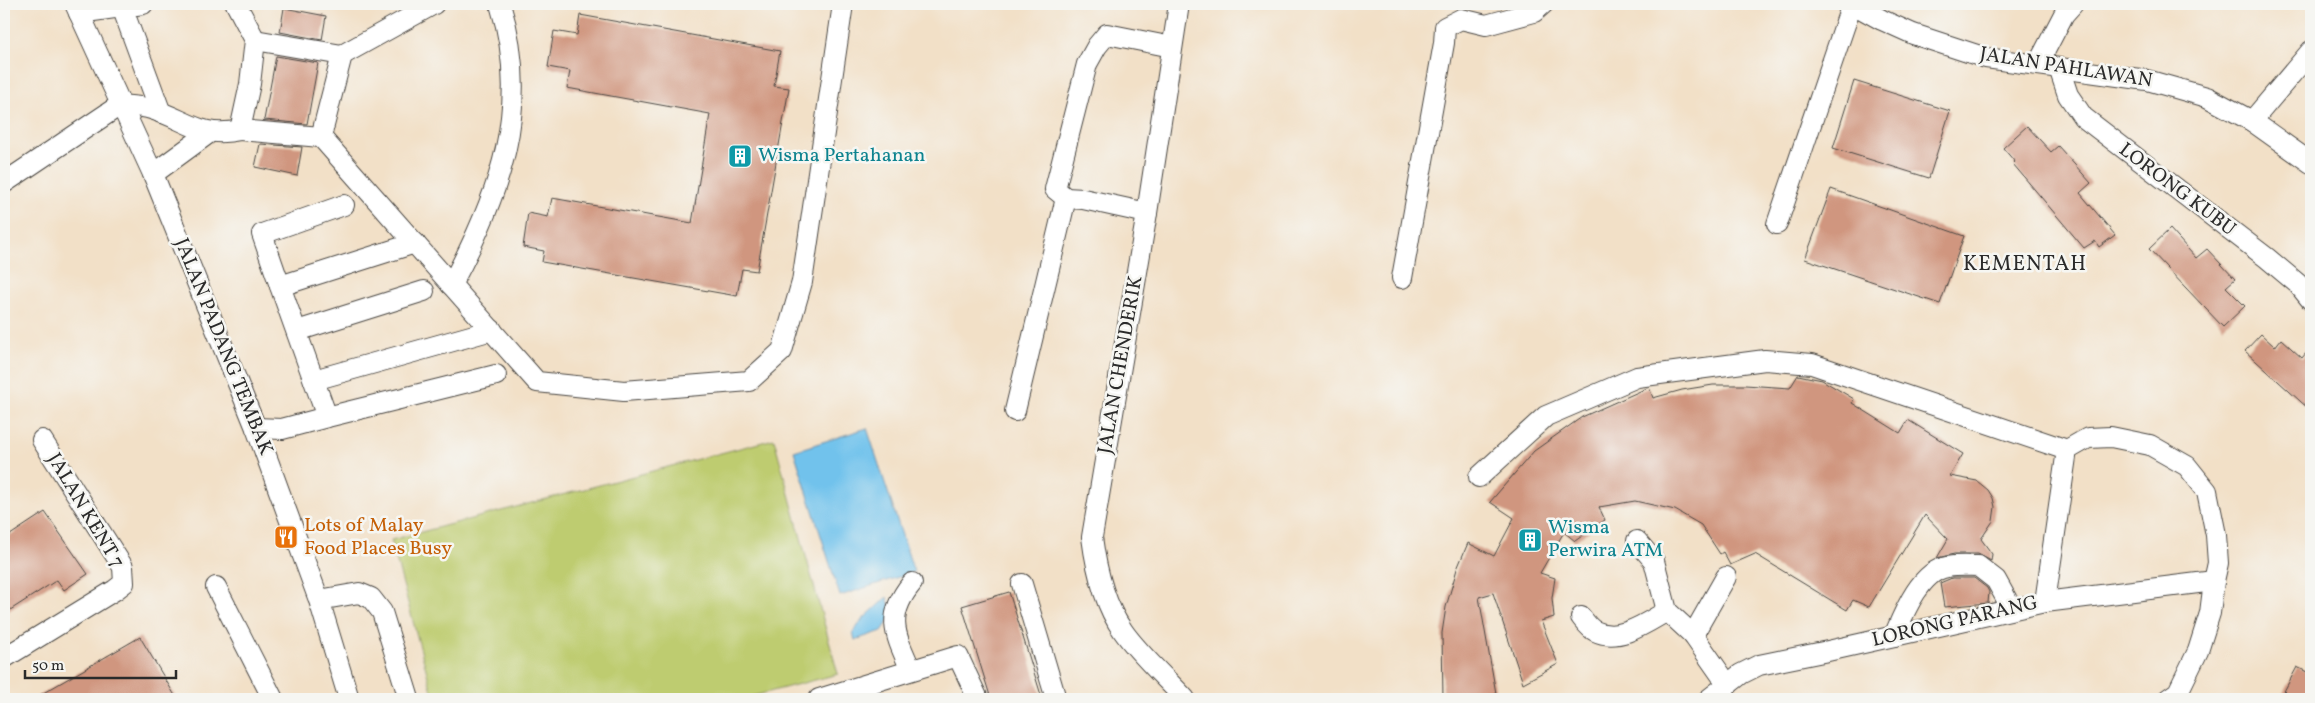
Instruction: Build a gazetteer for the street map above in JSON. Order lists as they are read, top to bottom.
{
  "streets": {
    "street": [
      "JALAN PAHLAWAN",
      "LORONG KUBU",
      "JALAN PADANG TEMBAK",
      "JALAN CHENDERIK",
      "JALAN KENT 7",
      "LORONG PARANG"
    ]
  },
  "crossings": [
    ["JALAN PAHLAWAN", "LORONG KUBU"]
  ],
  "districts": ["KEMENTAH"],
  "places": {
    "building": ["Wisma Pertahanan", "Wisma Perwira ATM"],
    "restaurant": ["Lots of Malay Food Places Busy"]
  },
  "scale_bar": "50 m"
}
